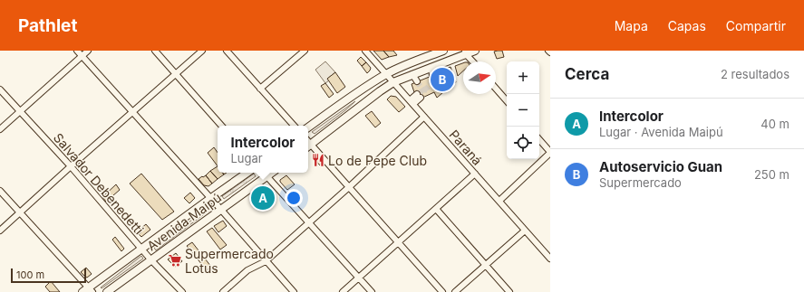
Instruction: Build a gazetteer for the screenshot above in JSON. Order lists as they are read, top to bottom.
{
  "streets": {
    "main road": ["Avenida Maipú"],
    "street": ["Paraná", "Salvador Debenedetti"]
  },
  "crossings": [
    ["Salvador Debenedetti", "Avenida Maipú"]
  ],
  "places": {
    "restaurant": ["Lo de Pepe Club"],
    "supermarket": ["Supermercado Lotus"]
  },
  "scale_bar": "100 m",
  "north": "right",
  "page": {
    "header": "Pathlet",
    "nav": ["Mapa", "Capas", "Compartir"],
    "heading": ["Cerca", "2 resultados"],
    "map_buttons": ["+", "−"],
    "pins": ["B", "A"],
    "list": [
      {
        "mark": "A",
        "name": "Intercolor",
        "note": "Lugar · Avenida Maipú",
        "value": "40 m"
      },
      {
        "mark": "B",
        "name": "Autoservicio Guan",
        "note": "Supermercado",
        "value": "250 m"
      }
    ],
    "popup": ["Intercolor", "Lugar"],
    "scale": "100 m"
  }
}
